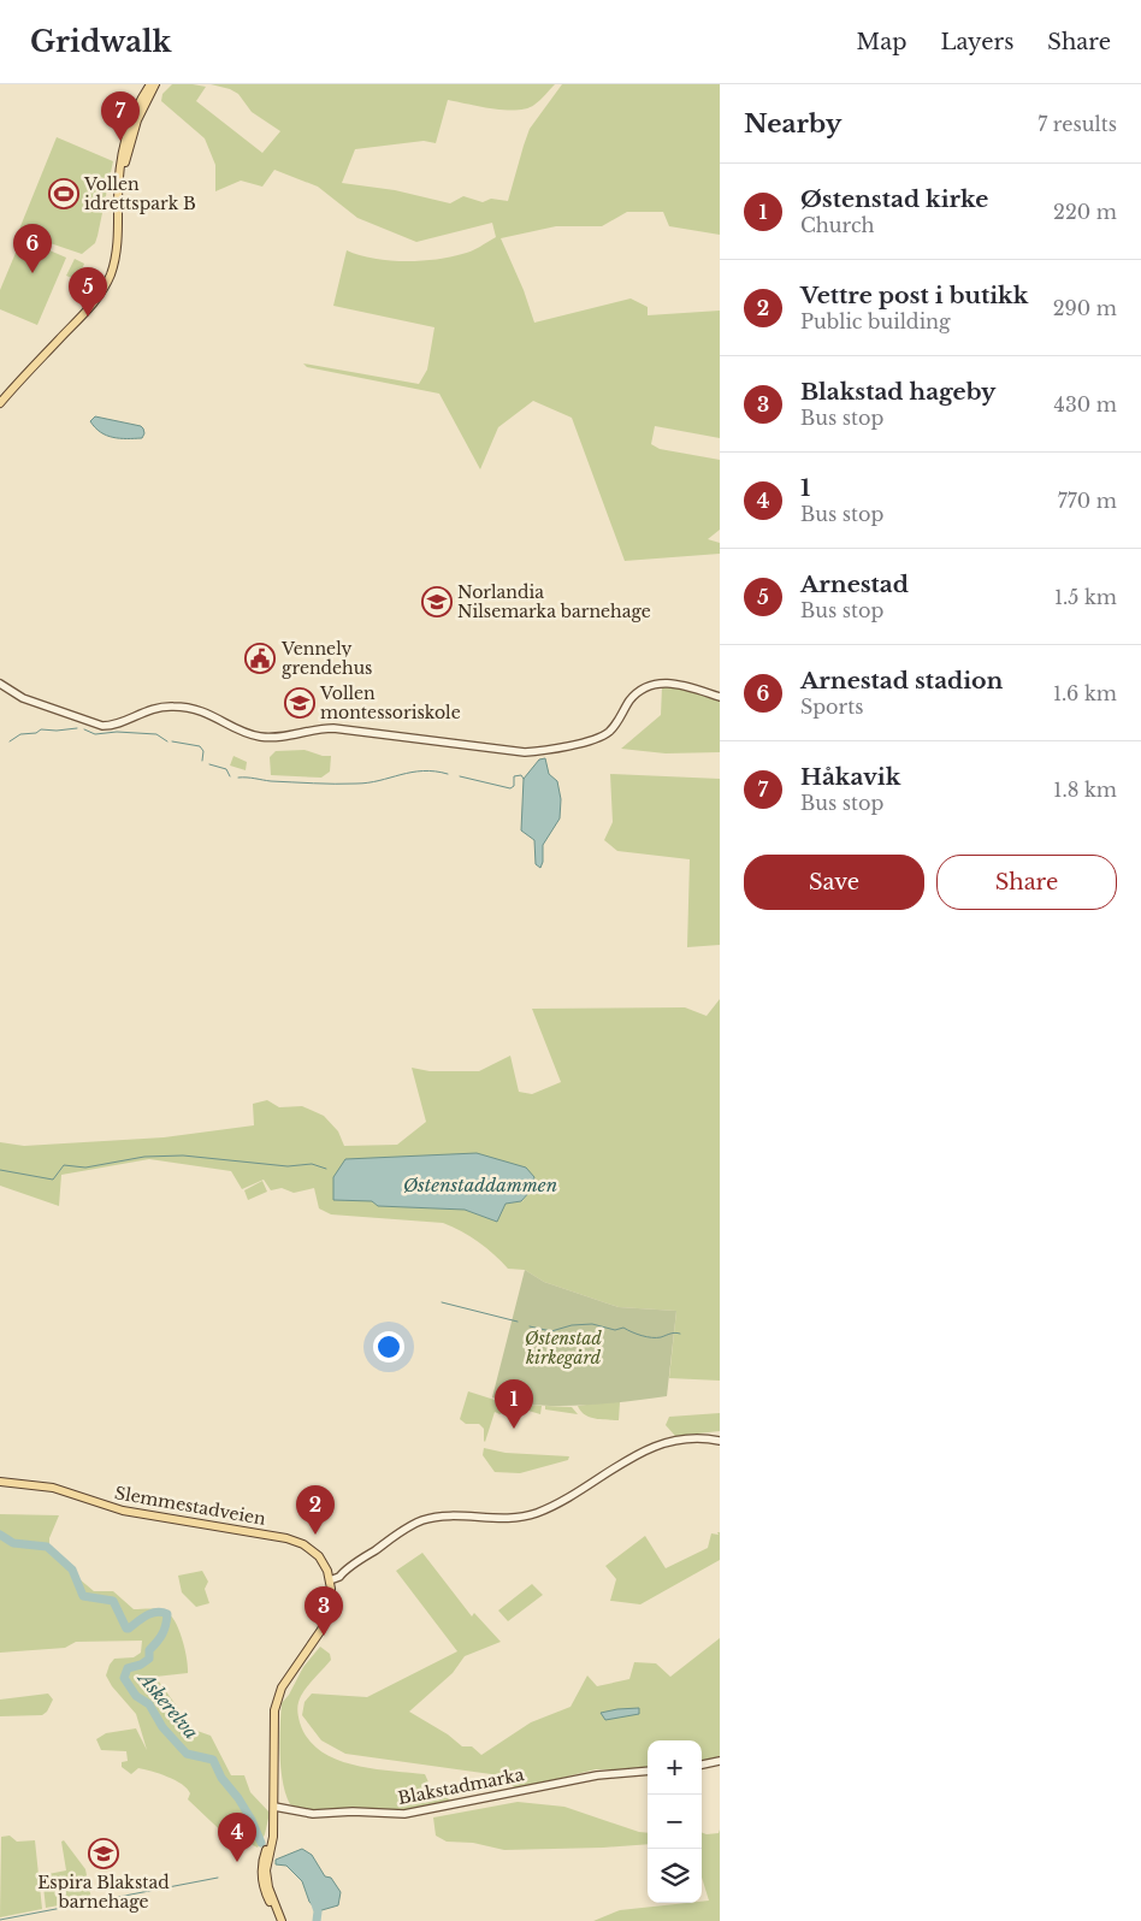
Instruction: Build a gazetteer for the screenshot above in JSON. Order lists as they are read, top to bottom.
{
  "streets": {
    "main road": ["Slemmestadveien", "Blakstadmarka"]
  },
  "water": ["Østenstaddammen", "Askerelva"],
  "parks": ["Østenstad kirkegård"],
  "places": {
    "sports": ["Vollen idrettspark B"],
    "school or university": ["Norlandia Nilsemarka barnehage", "Vollen montessoriskole", "Espira Blakstad barnehage"],
    "public building": ["Vennely grendehus"]
  },
  "page": {
    "header": "Gridwalk",
    "nav": ["Map", "Layers", "Share"],
    "heading": ["Nearby", "7 results"],
    "pins": [
      "7",
      "6",
      "5",
      "1",
      "2",
      "3",
      "4"
    ],
    "list": [
      {
        "mark": "1",
        "name": "Østenstad kirke",
        "note": "Church",
        "value": "220 m"
      },
      {
        "mark": "2",
        "name": "Vettre post i butikk",
        "note": "Public building",
        "value": "290 m"
      },
      {
        "mark": "3",
        "name": "Blakstad hageby",
        "note": "Bus stop",
        "value": "430 m"
      },
      {
        "mark": "4",
        "name": "1",
        "note": "Bus stop",
        "value": "770 m"
      },
      {
        "mark": "5",
        "name": "Arnestad",
        "note": "Bus stop",
        "value": "1.5 km"
      },
      {
        "mark": "6",
        "name": "Arnestad stadion",
        "note": "Sports",
        "value": "1.6 km"
      },
      {
        "mark": "7",
        "name": "Håkavik",
        "note": "Bus stop",
        "value": "1.8 km"
      }
    ],
    "buttons": ["Save", "Share"],
    "map_buttons": ["+", "−"]
  }
}
